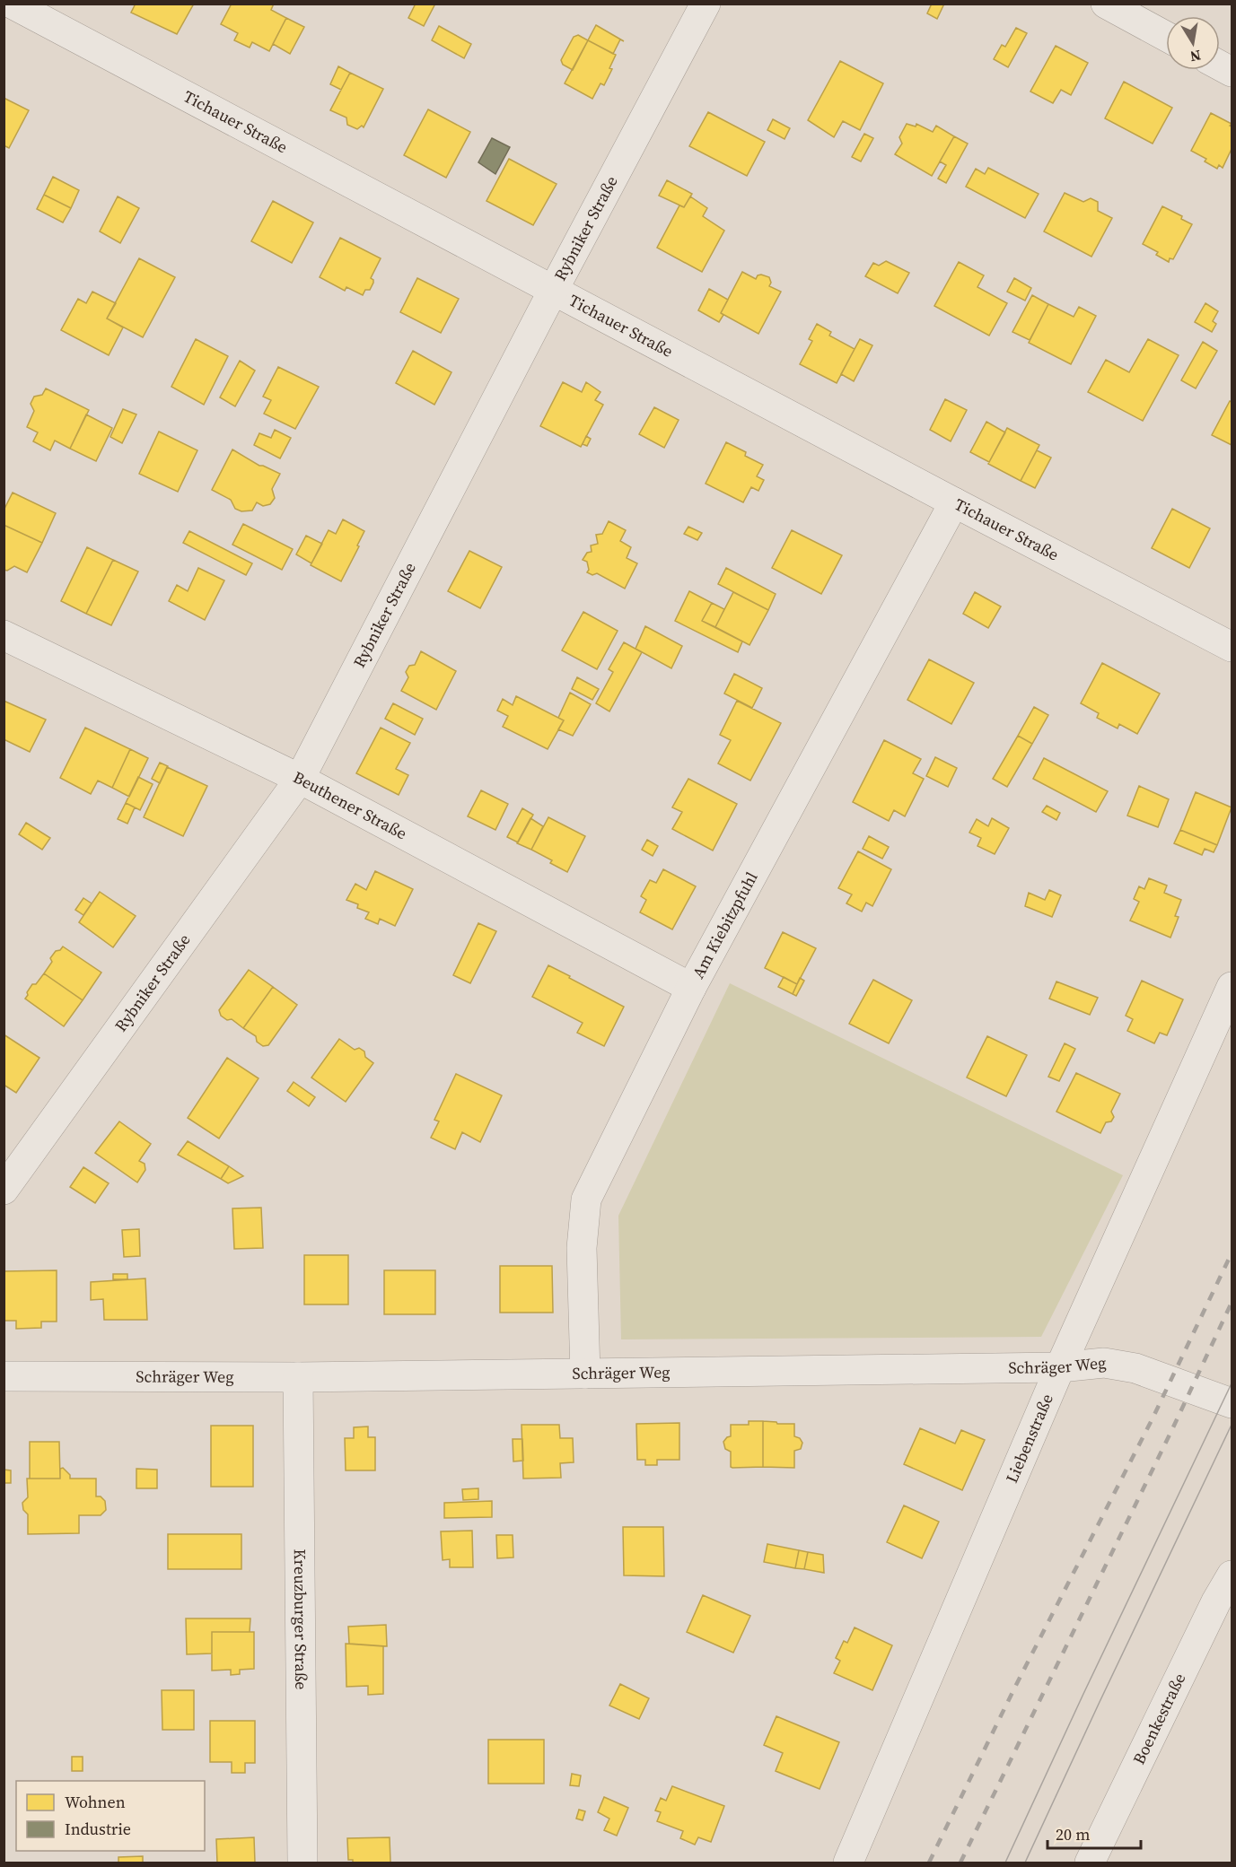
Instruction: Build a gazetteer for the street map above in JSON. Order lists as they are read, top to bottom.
{
  "streets": {
    "street": [
      "Tichauer Straße",
      "Rybniker Straße",
      "Beuthener Straße",
      "Am Kiebitzpfuhl",
      "Schräger Weg",
      "Liebenstraße",
      "Kreuzburger Straße",
      "Boenkestraße"
    ]
  },
  "crossings": [
    ["Tichauer Straße", "Rybniker Straße"],
    ["Tichauer Straße", "Am Kiebitzpfuhl"],
    ["Rybniker Straße", "Beuthener Straße"],
    ["Beuthener Straße", "Am Kiebitzpfuhl"],
    ["Am Kiebitzpfuhl", "Schräger Weg"],
    ["Schräger Weg", "Liebenstraße"],
    ["Schräger Weg", "Kreuzburger Straße"]
  ],
  "legend": ["Wohnen", "Industrie"],
  "scale_bar": "20 m",
  "north": "bottom"
}
